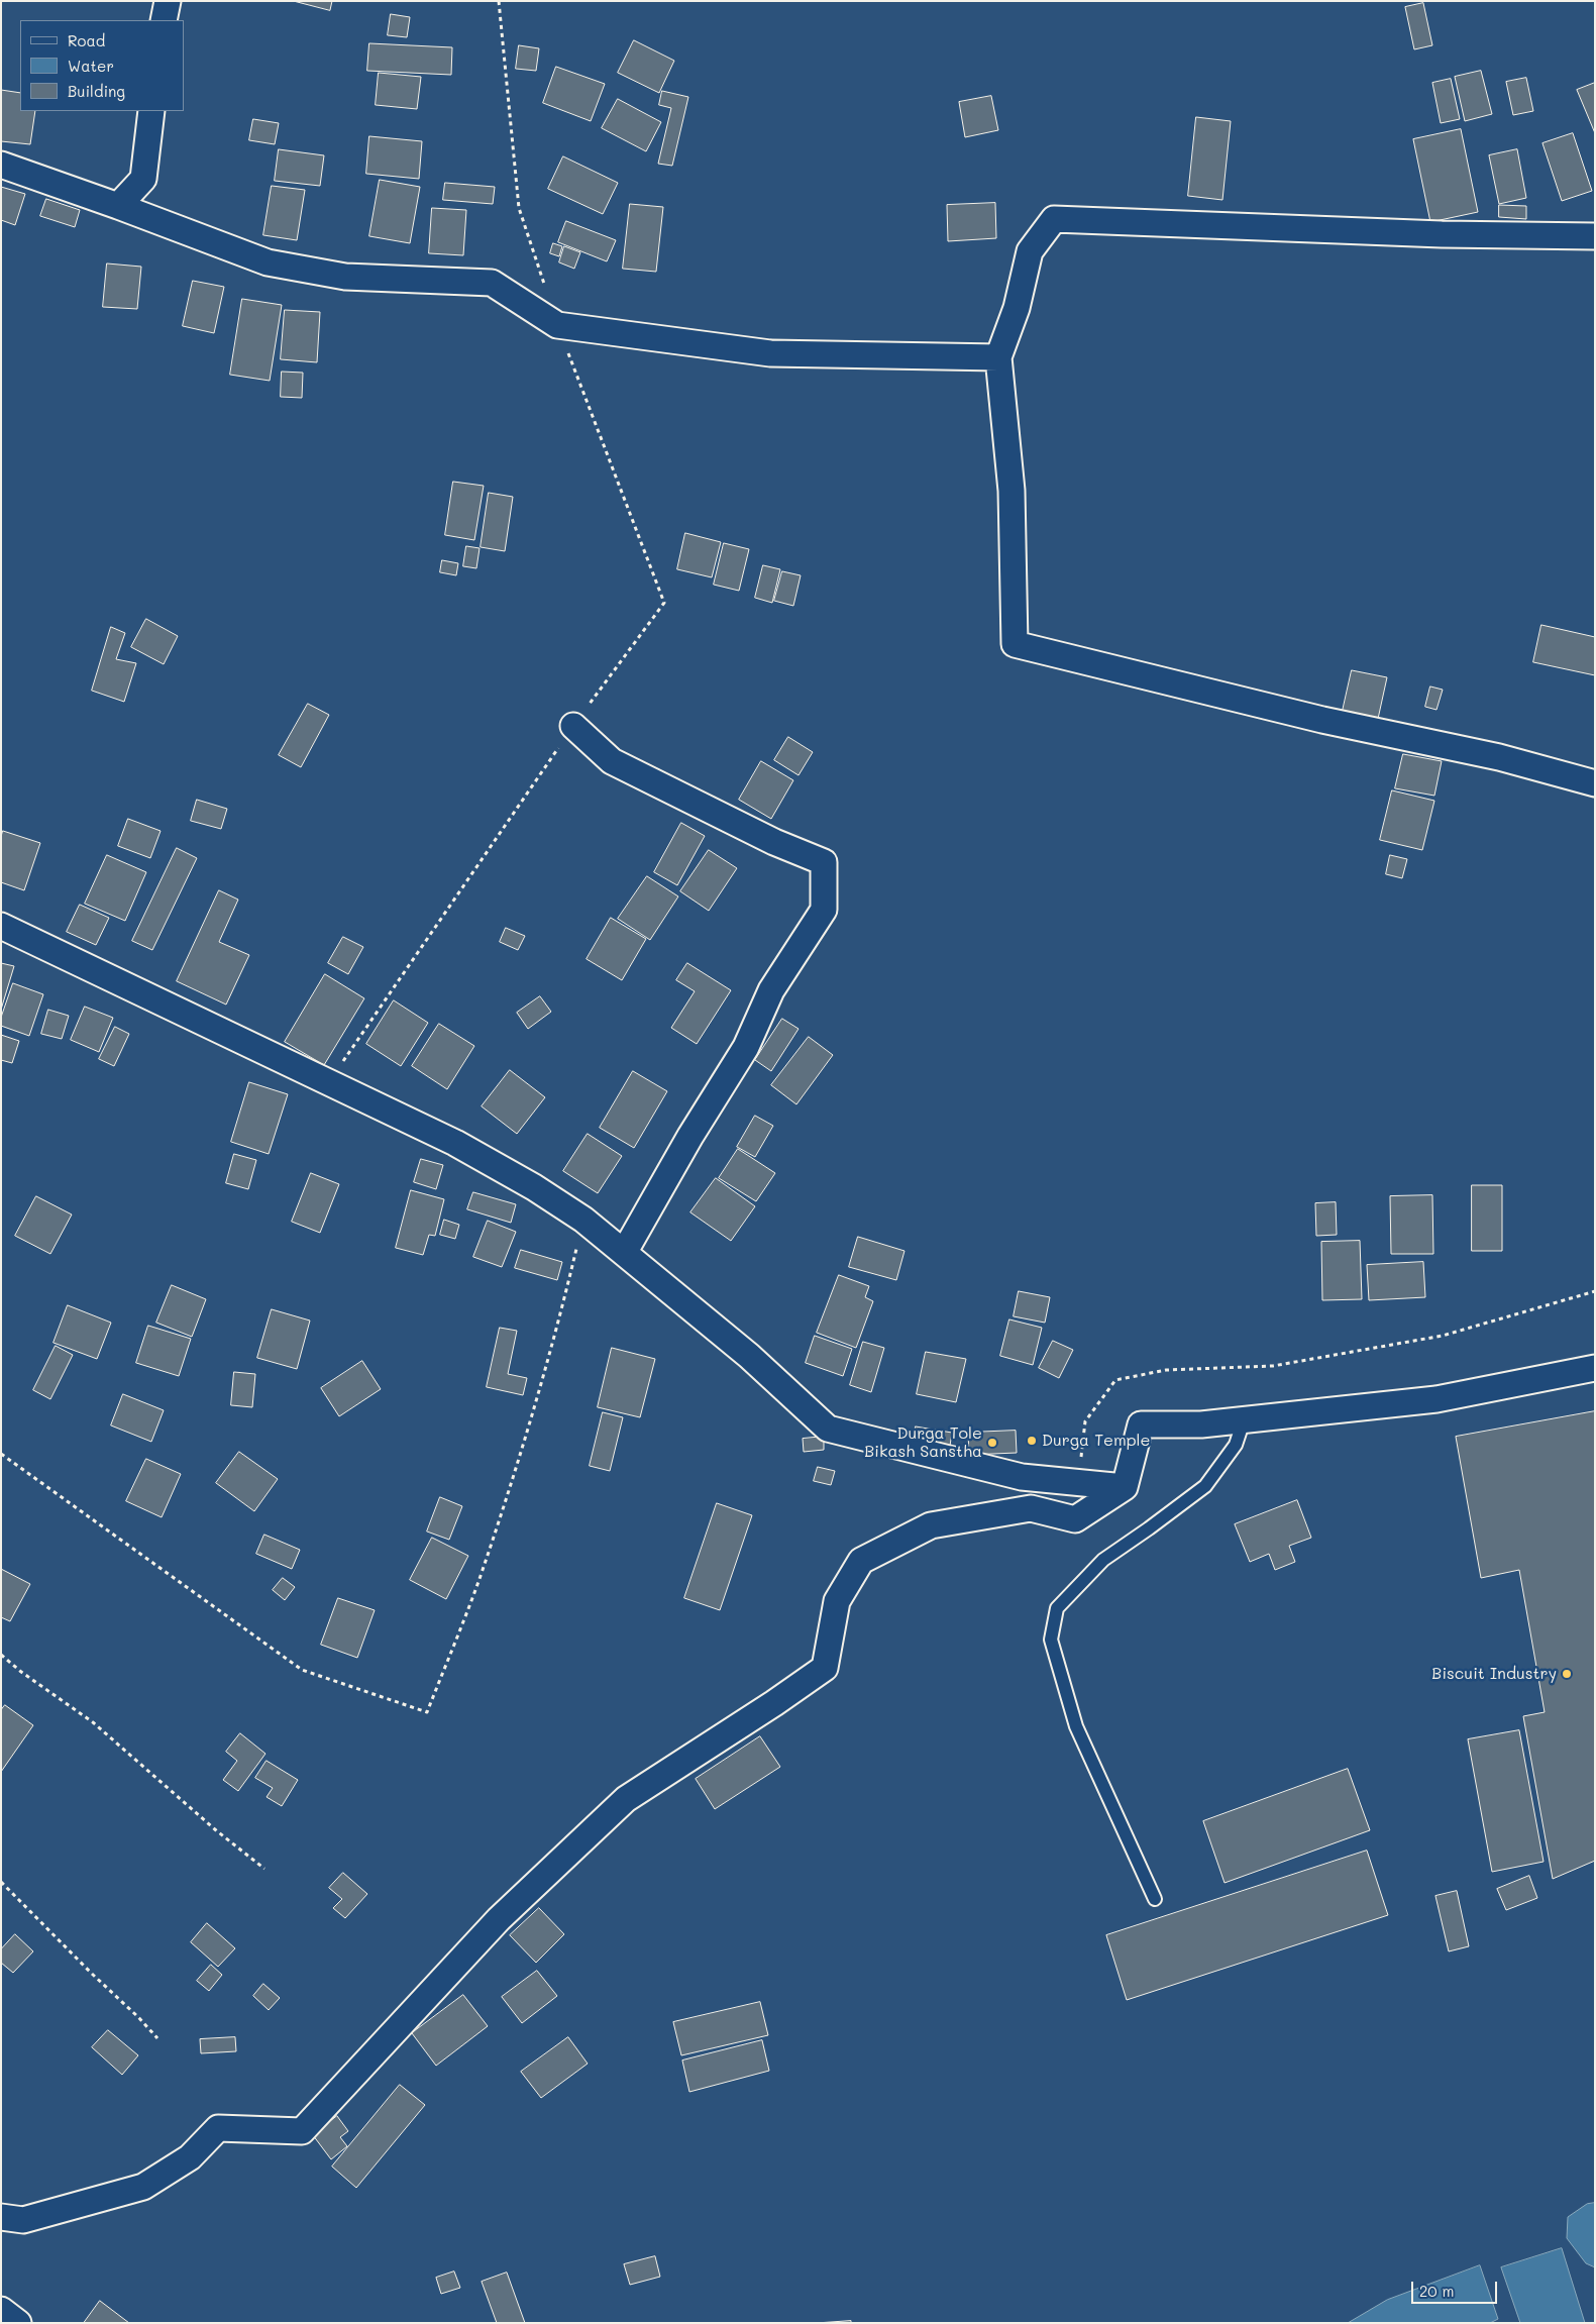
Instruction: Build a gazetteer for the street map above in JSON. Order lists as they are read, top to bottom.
{
  "places": ["Durga Temple", "Durga Tole Bikash Sanstha", "Biscuit Industry"],
  "legend": ["Road", "Water", "Building"],
  "scale_bar": "20 m"
}
